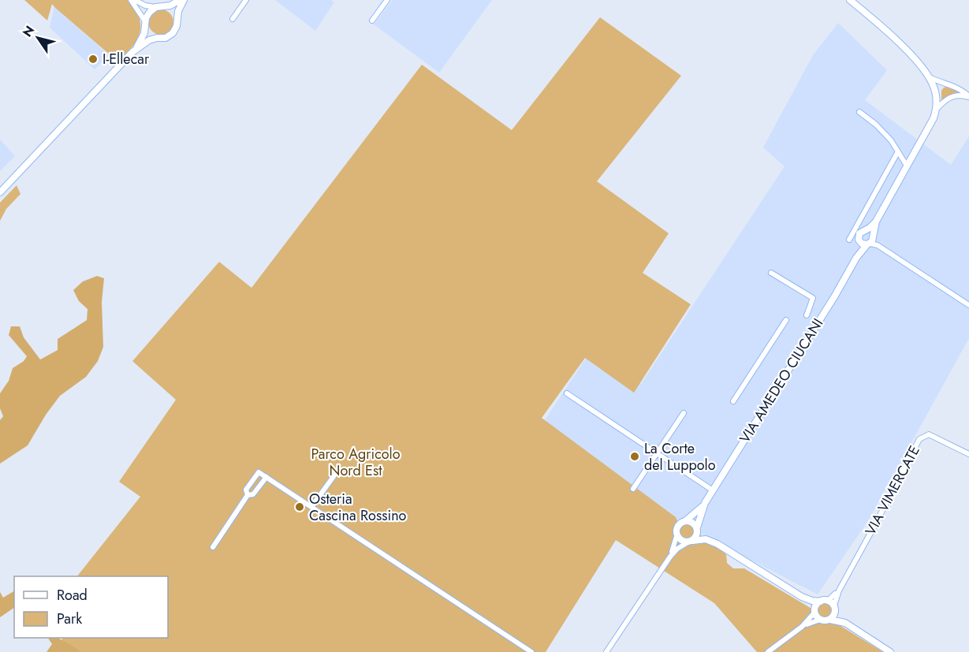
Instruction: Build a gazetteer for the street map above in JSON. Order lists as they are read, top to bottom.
{
  "streets": {
    "main road": ["VIA AMEDEO CIUCANI"],
    "street": ["VIA VIMERCATE"]
  },
  "parks": ["Parco Agricolo Nord Est"],
  "places": ["I-Ellecar", "La Corte del Luppolo", "Osteria Cascina Rossino"],
  "legend": ["Road", "Park"],
  "north": "top left"
}
